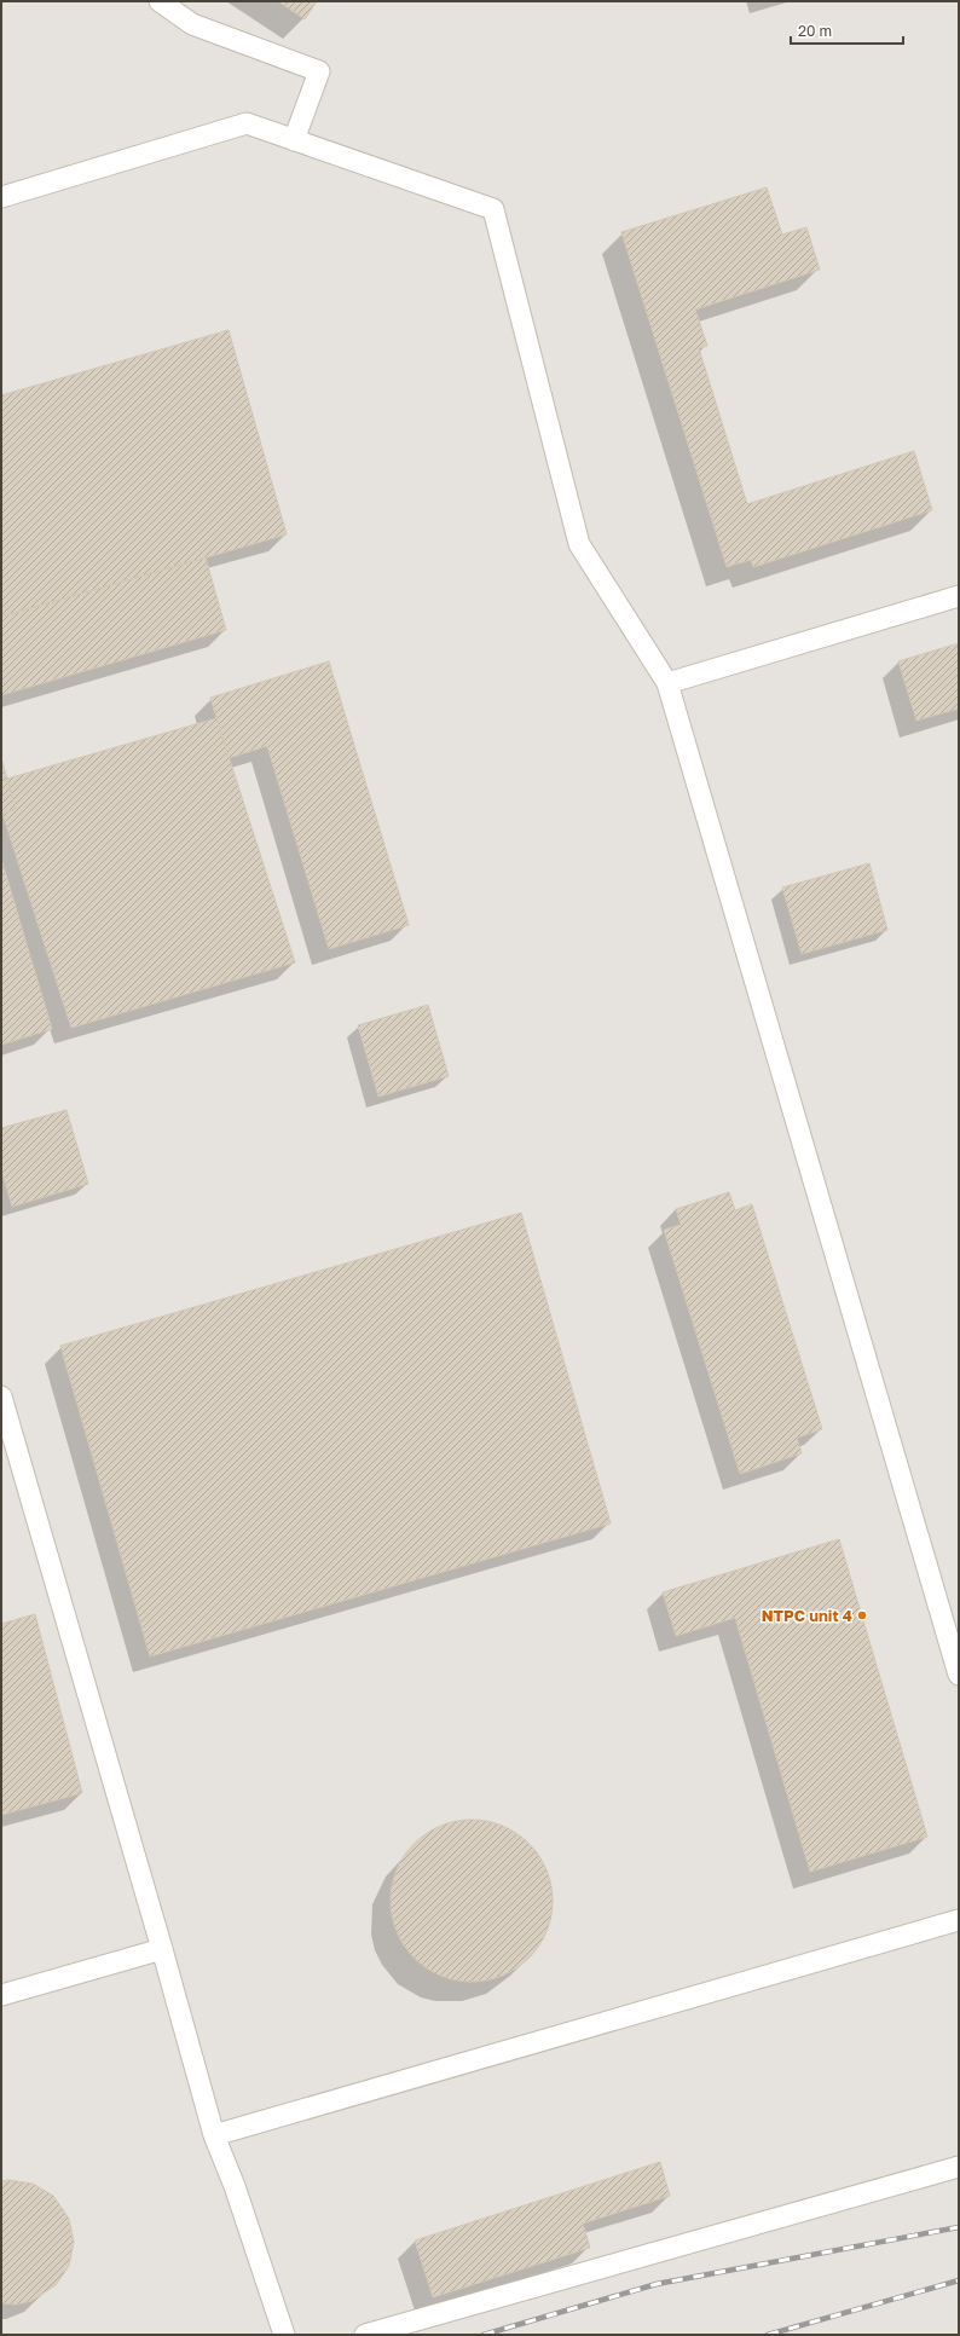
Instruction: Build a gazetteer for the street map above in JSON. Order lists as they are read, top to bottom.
{
  "places": ["NTPC unit 4"],
  "scale_bar": "20 m"
}
